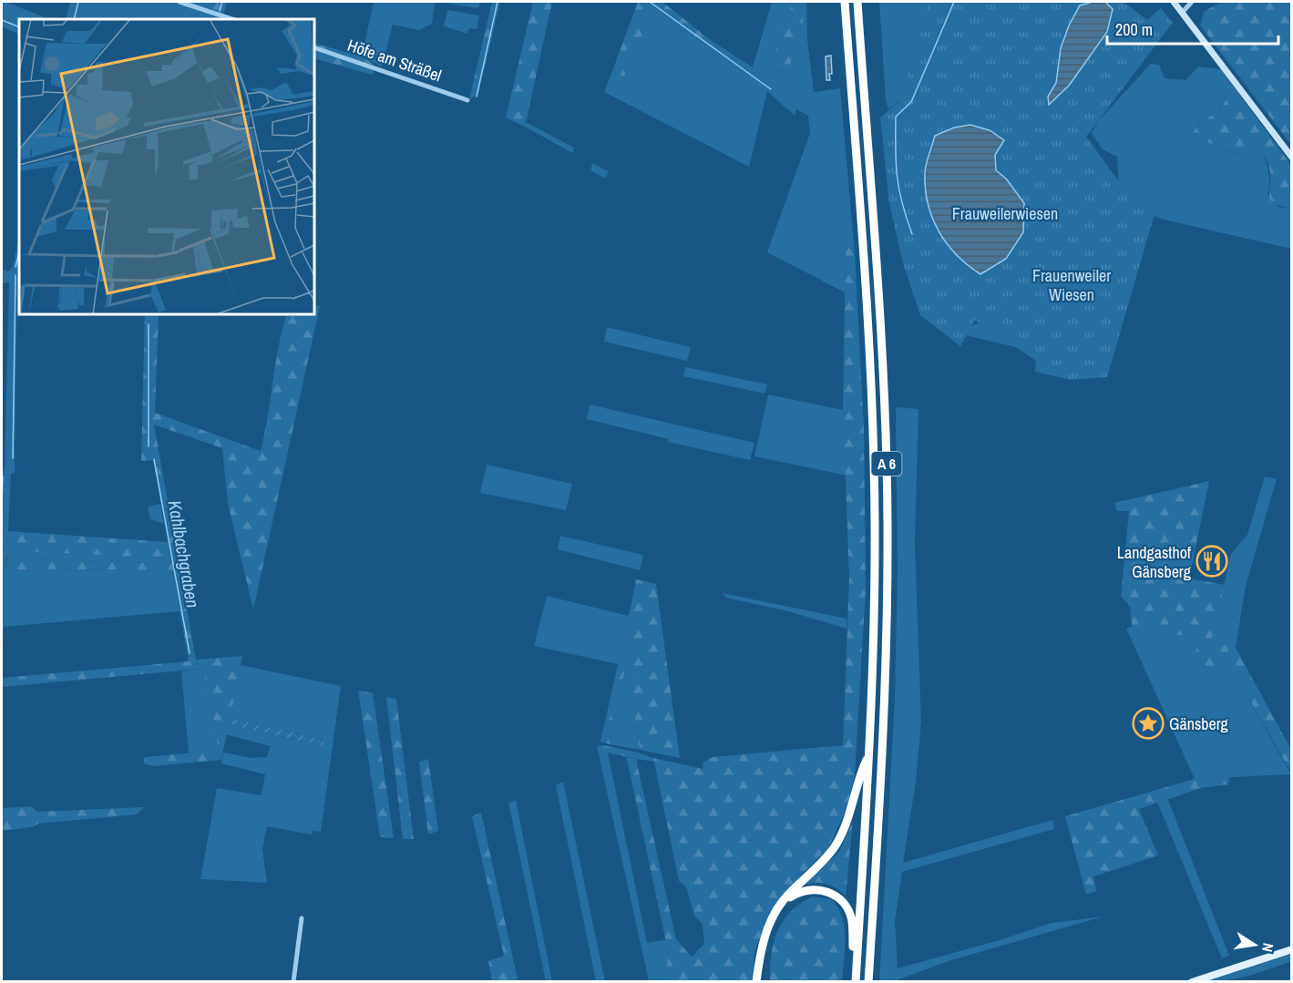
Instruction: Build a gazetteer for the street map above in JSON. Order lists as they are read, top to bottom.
{
  "streets": {
    "highway": ["A 6"],
    "street": ["Höfe am Sträßel"]
  },
  "water": ["Kahlbachgraben"],
  "parks": ["Frauweilerwiesen", "Frauenweiler Wiesen"],
  "places": {
    "restaurant": ["Landgasthof Gänsberg"],
    "place": ["Gänsberg"]
  },
  "scale_bar": "200 m",
  "north": "right"
}
